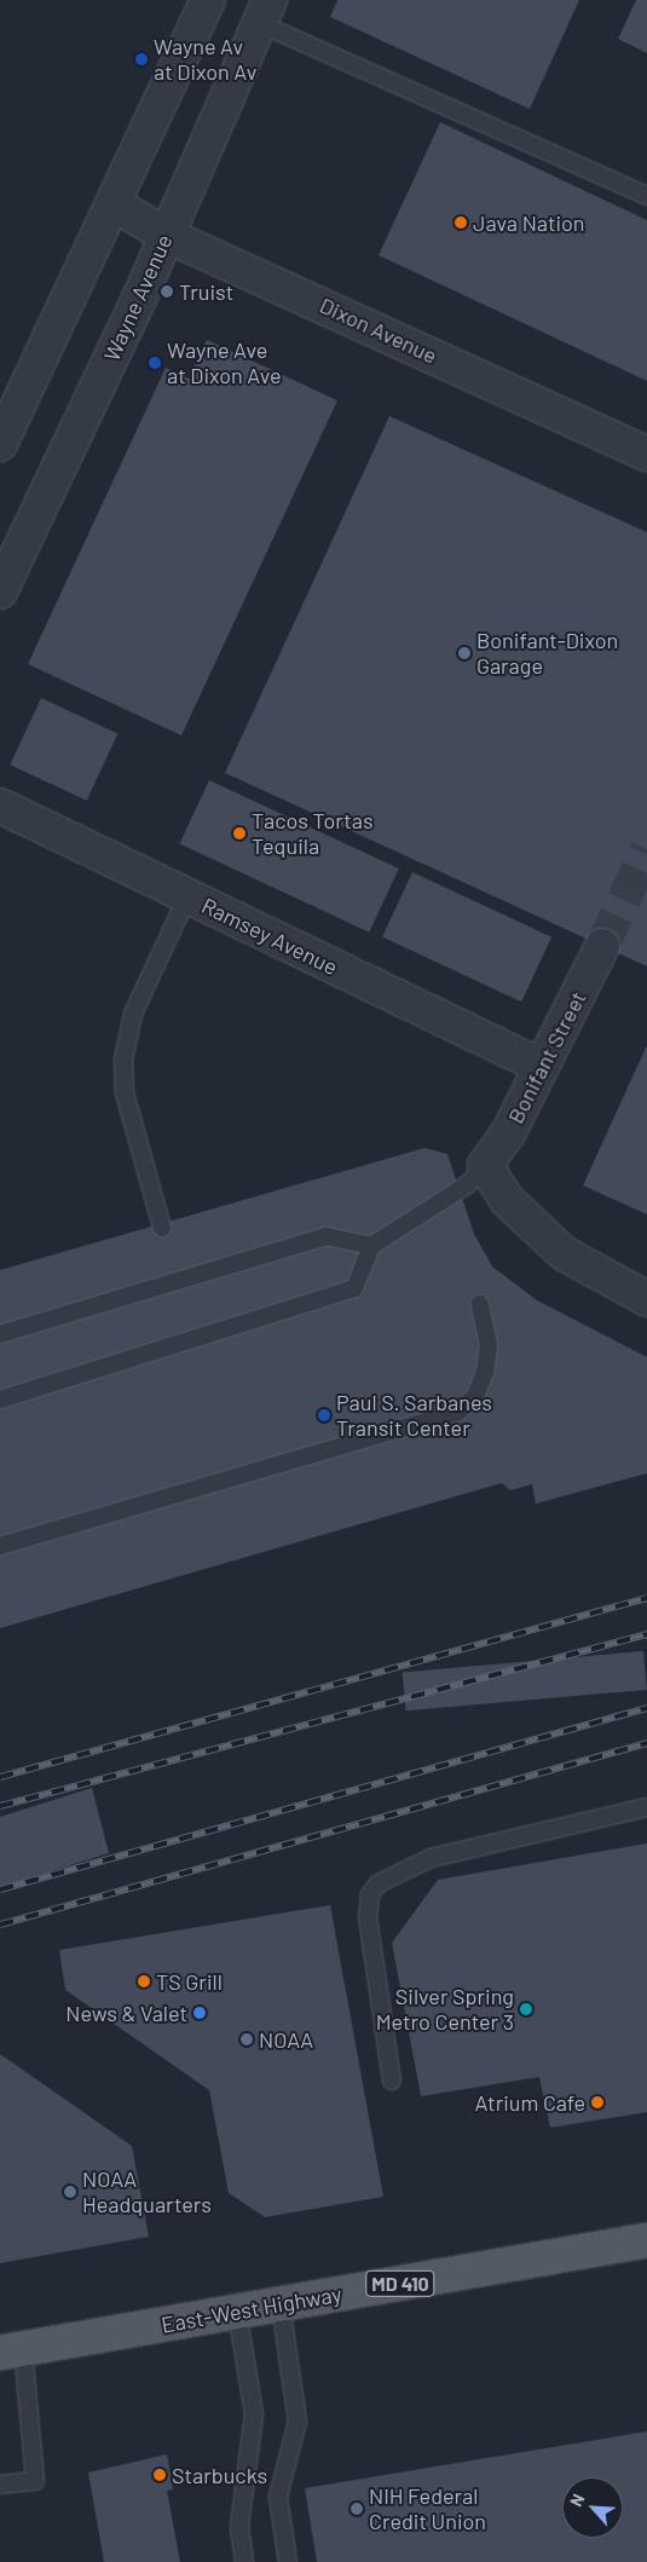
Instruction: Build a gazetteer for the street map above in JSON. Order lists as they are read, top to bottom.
{
  "streets": {
    "main road": ["MD 410", "East-West Highway"],
    "street": [
      "Wayne Avenue",
      "Dixon Avenue",
      "Ramsey Avenue",
      "Bonifant Street"
    ]
  },
  "crossings": [
    ["Wayne Avenue", "Dixon Avenue"],
    ["Ramsey Avenue", "Bonifant Street"]
  ],
  "places": [
    "Wayne Av at Dixon Av",
    "Java Nation",
    "Truist",
    "Wayne Ave at Dixon Ave",
    "Bonifant-Dixon Garage",
    "Tacos Tortas Tequila",
    "Paul S. Sarbanes Transit Center",
    "TS Grill",
    "Silver Spring Metro Center 3",
    "News & Valet",
    "NOAA",
    "Atrium Cafe",
    "NOAA Headquarters",
    "Starbucks",
    "NIH Federal Credit Union"
  ],
  "north": "top left"
}
